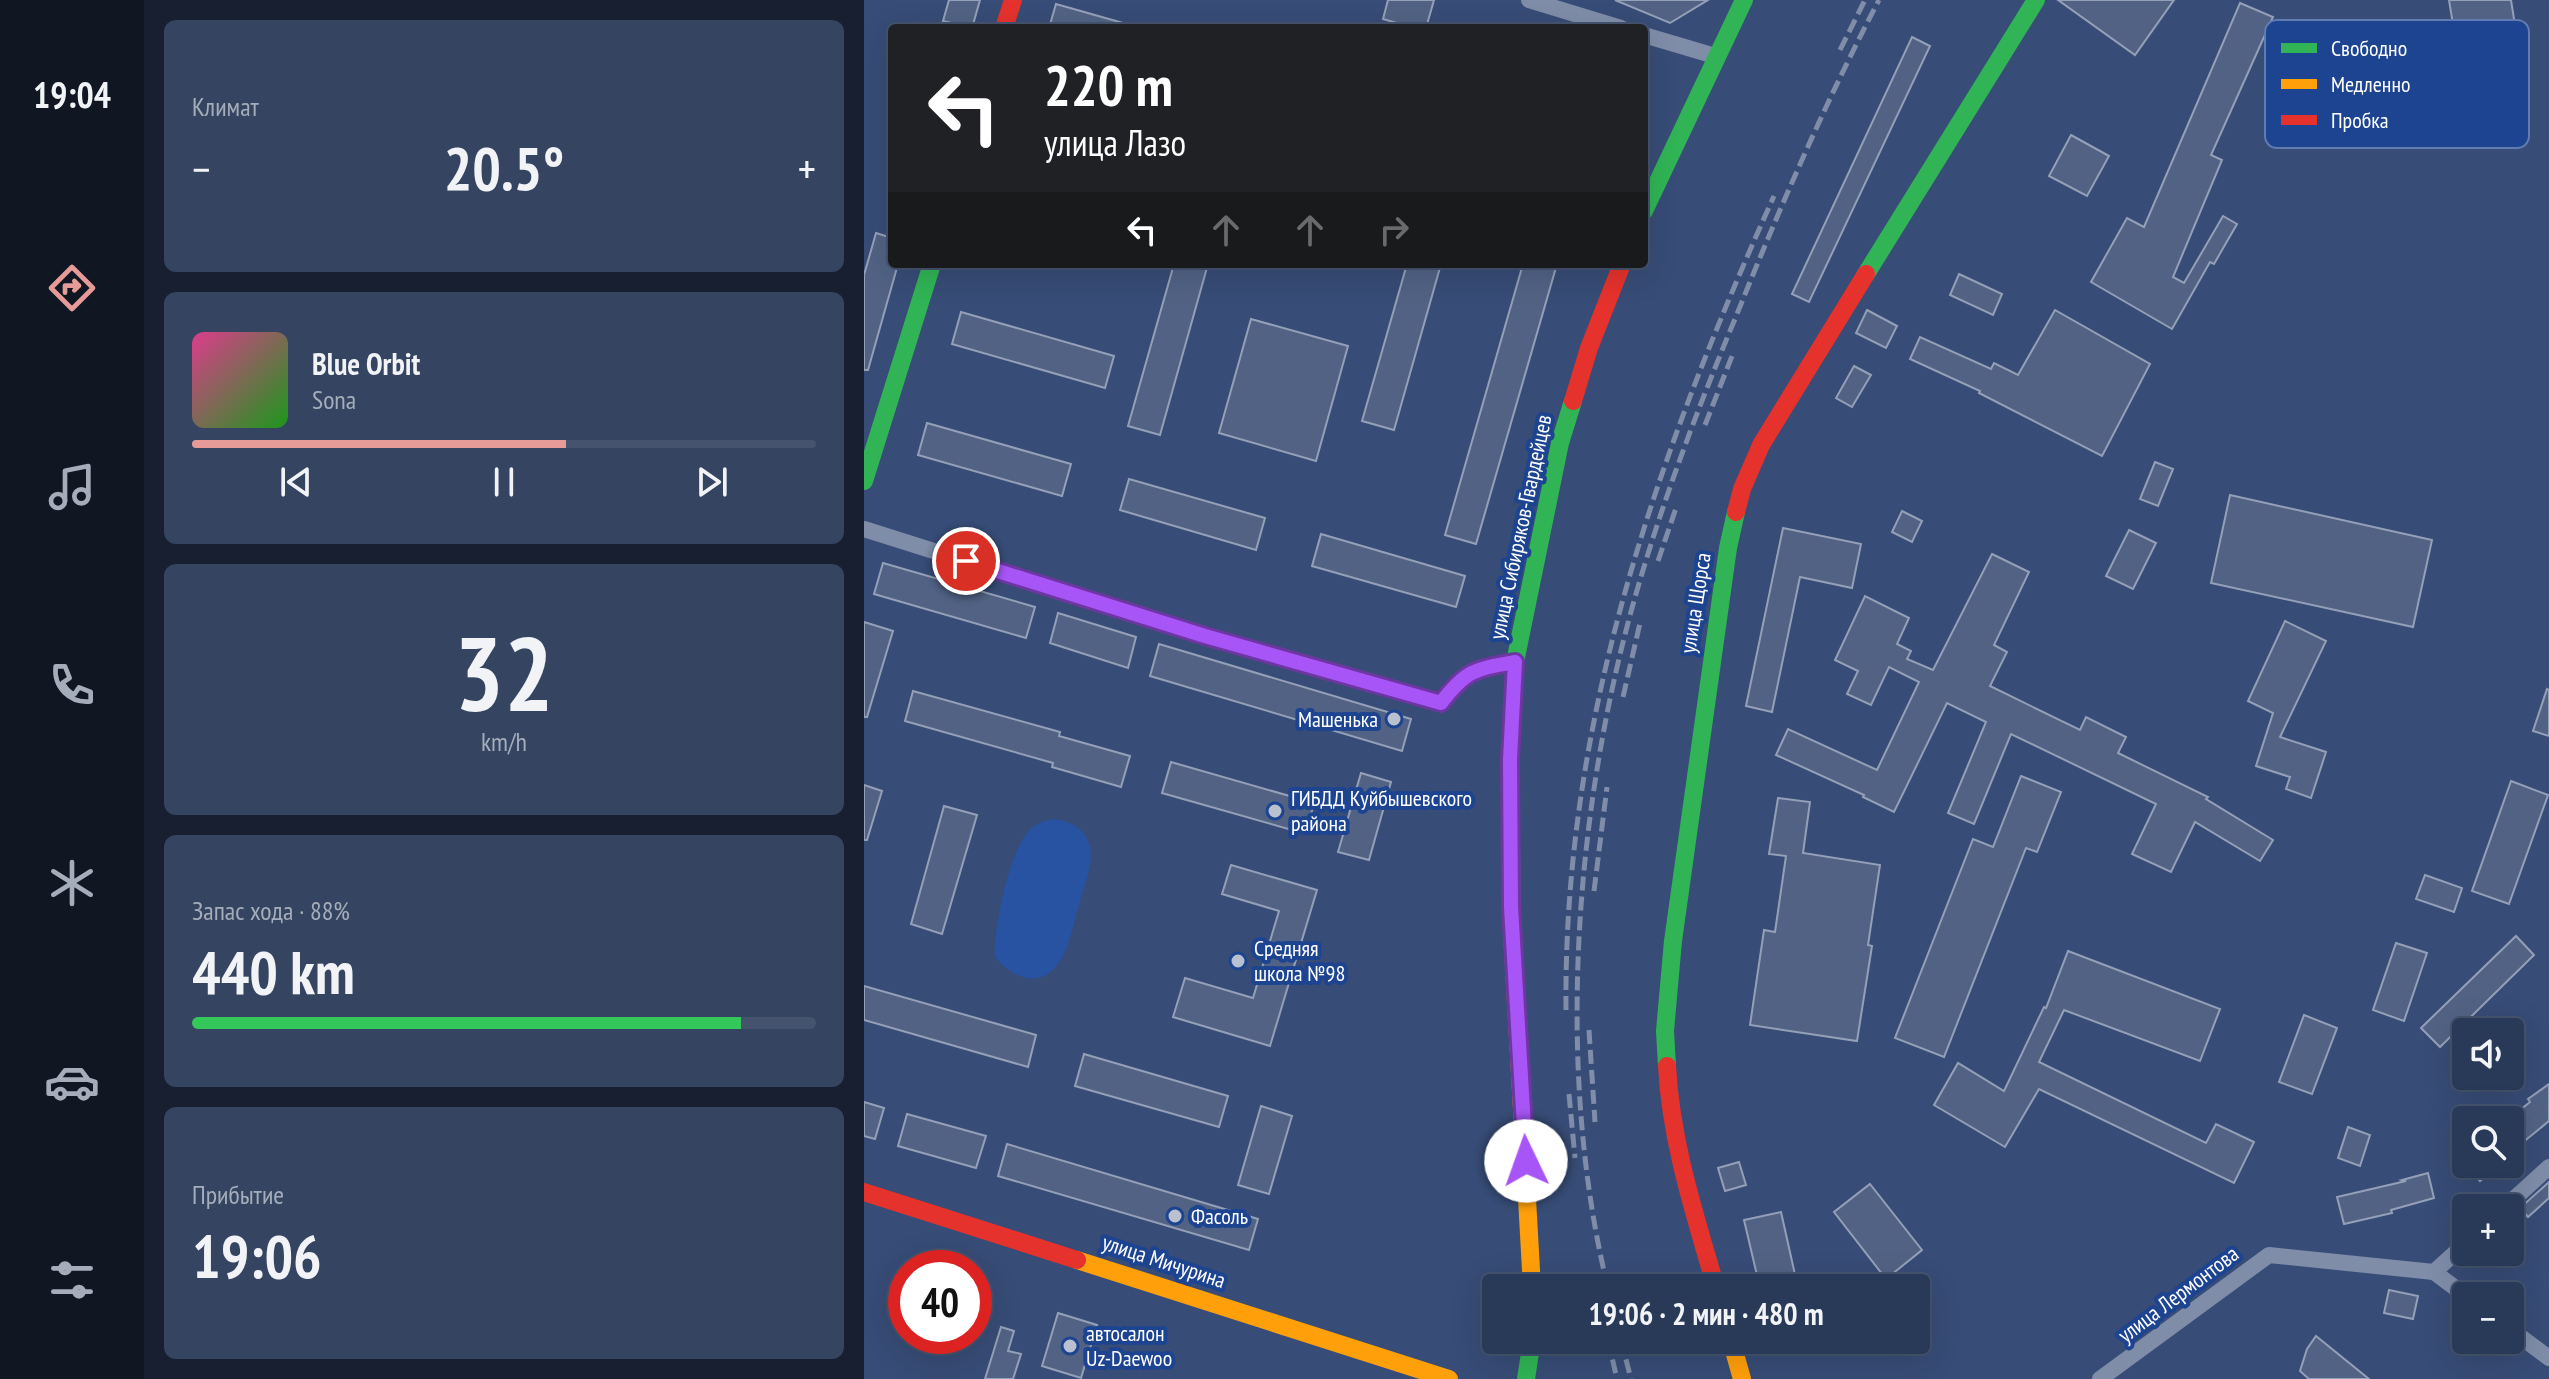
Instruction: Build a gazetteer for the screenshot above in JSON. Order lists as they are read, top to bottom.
{
  "streets": {
    "street": [
      "улица Сибиряков-Гвардейцев",
      "улица Щорса",
      "улица Мичурина",
      "улица Лермонтова"
    ]
  },
  "places": [
    "Машенька",
    "ГИБДД Куйбышевского района",
    "Средняя школа №98",
    "Фасоль",
    "автосалон Uz-Daewoo"
  ],
  "legend": ["Свободно", "Медленно", "Пробка"],
  "page": {
    "tabs": "19:04",
    "tile": [
      "Климат",
      ["32", "km/h"],
      ["Запас хода · 88%", "440 km"],
      ["Прибытие", "19:06"]
    ],
    "turn": ["220 m", "улица Лазо"],
    "heat": ["−", "20.5°", "+"],
    "song": ["Blue Orbit", "Sona"],
    "map_buttons": ["+", "−"],
    "limit": "40",
    "trip": "19:06 · 2 мин · 480 m"
  }
}
